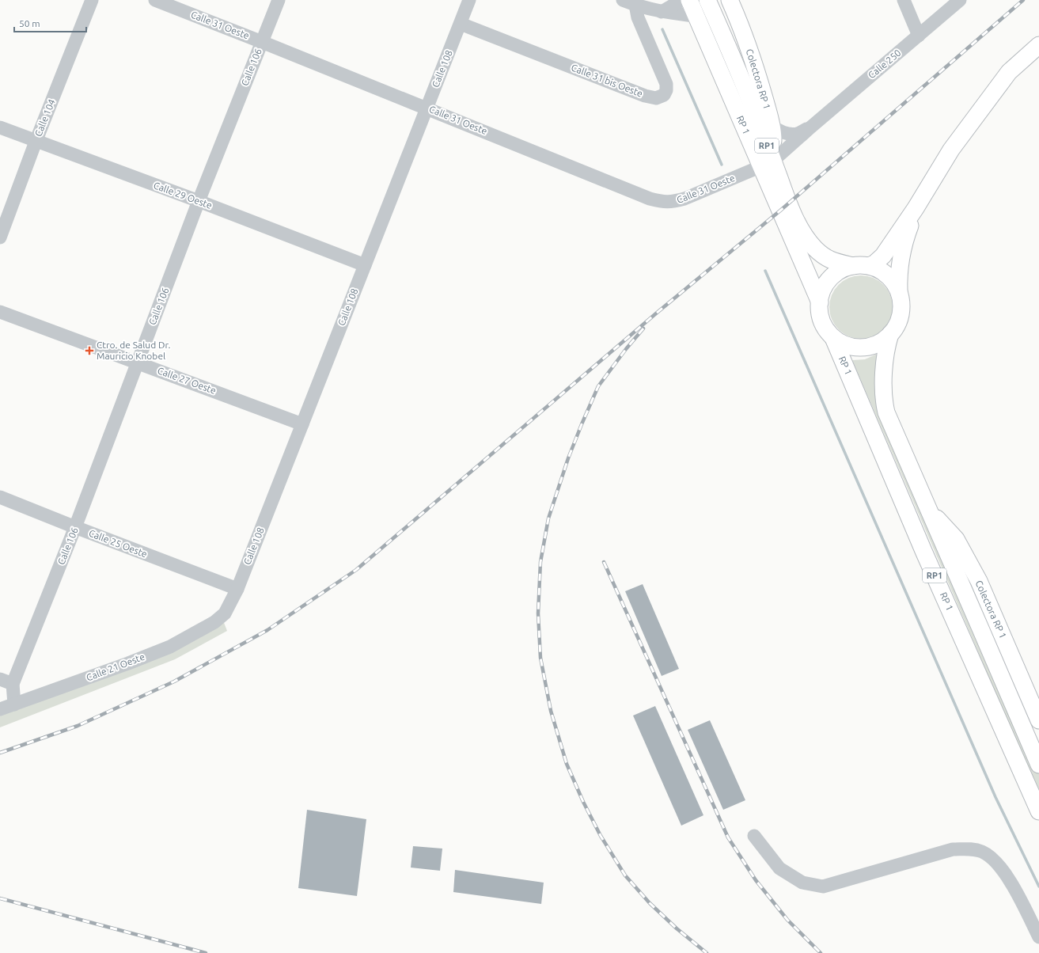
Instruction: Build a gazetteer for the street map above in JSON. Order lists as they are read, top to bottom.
{
  "streets": {
    "main road": ["Colectora RP 1", "RP 1", "RP1"],
    "street": [
      "Calle 31 Oeste",
      "Calle 250",
      "Calle 106",
      "Calle 108",
      "Calle 31 bis Oeste",
      "Calle 104",
      "Calle 29 Oeste",
      "Calle 27 Oeste",
      "Calle 25 Oeste",
      "Calle 21 Oeste"
    ]
  },
  "crossings": [
    ["Calle 31 Oeste", "Calle 250"],
    ["Calle 31 Oeste", "Calle 106"],
    ["Calle 31 Oeste", "Calle 108"],
    ["Calle 31 Oeste", "Colectora RP 1"],
    ["Calle 31 Oeste", "RP 1"],
    ["Calle 250", "Colectora RP 1"],
    ["Calle 250", "RP 1"],
    ["Calle 106", "Calle 29 Oeste"],
    ["Calle 106", "Calle 27 Oeste"],
    ["Calle 106", "Calle 25 Oeste"],
    ["Calle 108", "Calle 31 bis Oeste"],
    ["Calle 108", "Calle 29 Oeste"],
    ["Calle 108", "Calle 27 Oeste"],
    ["Calle 108", "Calle 25 Oeste"],
    ["Calle 108", "Calle 21 Oeste"],
    ["Colectora RP 1", "RP 1"],
    ["Colectora RP 1", "RP1"],
    ["Calle 104", "Calle 29 Oeste"],
    ["RP 1", "RP1"]
  ],
  "places": {
    "health": ["Ctro. de Salud Dr. Mauricio Knobel"]
  },
  "scale_bar": "50 m"
}
